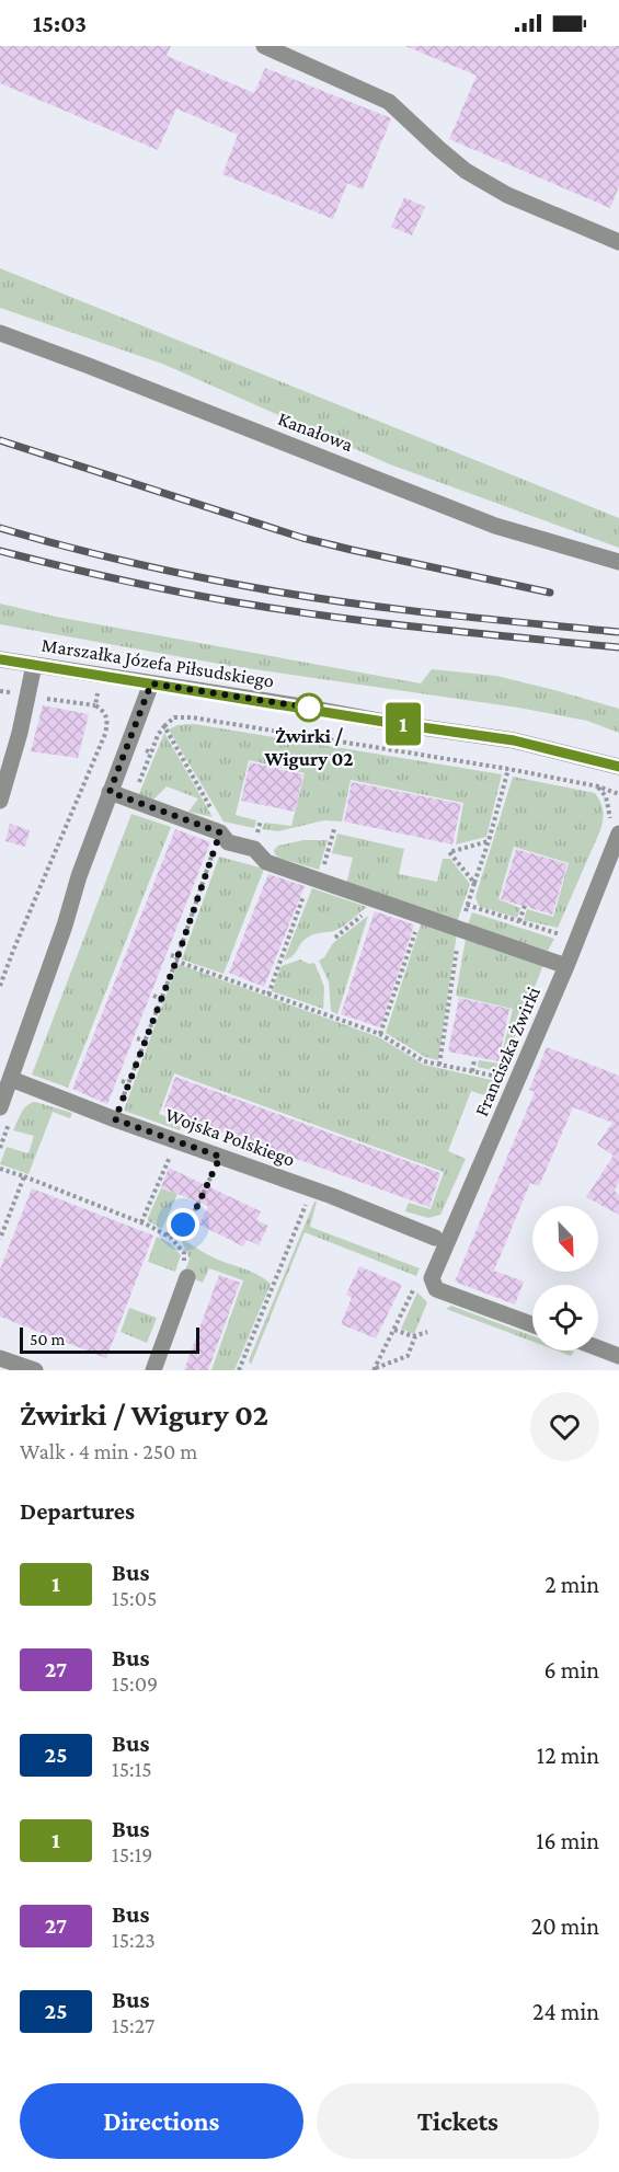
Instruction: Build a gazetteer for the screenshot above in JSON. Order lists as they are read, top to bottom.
{
  "streets": {
    "street": [
      "Kanałowa",
      "Marszałka Józefa Piłsudskiego",
      "Franciszka Żwirki",
      "Wojska Polskiego"
    ]
  },
  "places": ["Żwirki / Wigury 02"],
  "lines": ["bus line 1"],
  "scale_bar": "50 m",
  "north": "bottom right",
  "page": {
    "status": "15:03",
    "on_map": "1",
    "scale": "50 m",
    "heading": [
      ["Żwirki / Wigury 02", "Walk · 4 min · 250 m"],
      "Departures"
    ],
    "list": [
      {
        "mark": "1",
        "name": "Bus",
        "note": "15:05",
        "value": "2 min"
      },
      {
        "mark": "27",
        "name": "Bus",
        "note": "15:09",
        "value": "6 min"
      },
      {
        "mark": "25",
        "name": "Bus",
        "note": "15:15",
        "value": "12 min"
      },
      {
        "mark": "1",
        "name": "Bus",
        "note": "15:19",
        "value": "16 min"
      },
      {
        "mark": "27",
        "name": "Bus",
        "note": "15:23",
        "value": "20 min"
      },
      {
        "mark": "25",
        "name": "Bus",
        "note": "15:27",
        "value": "24 min"
      }
    ],
    "buttons": ["Directions", "Tickets"]
  }
}
